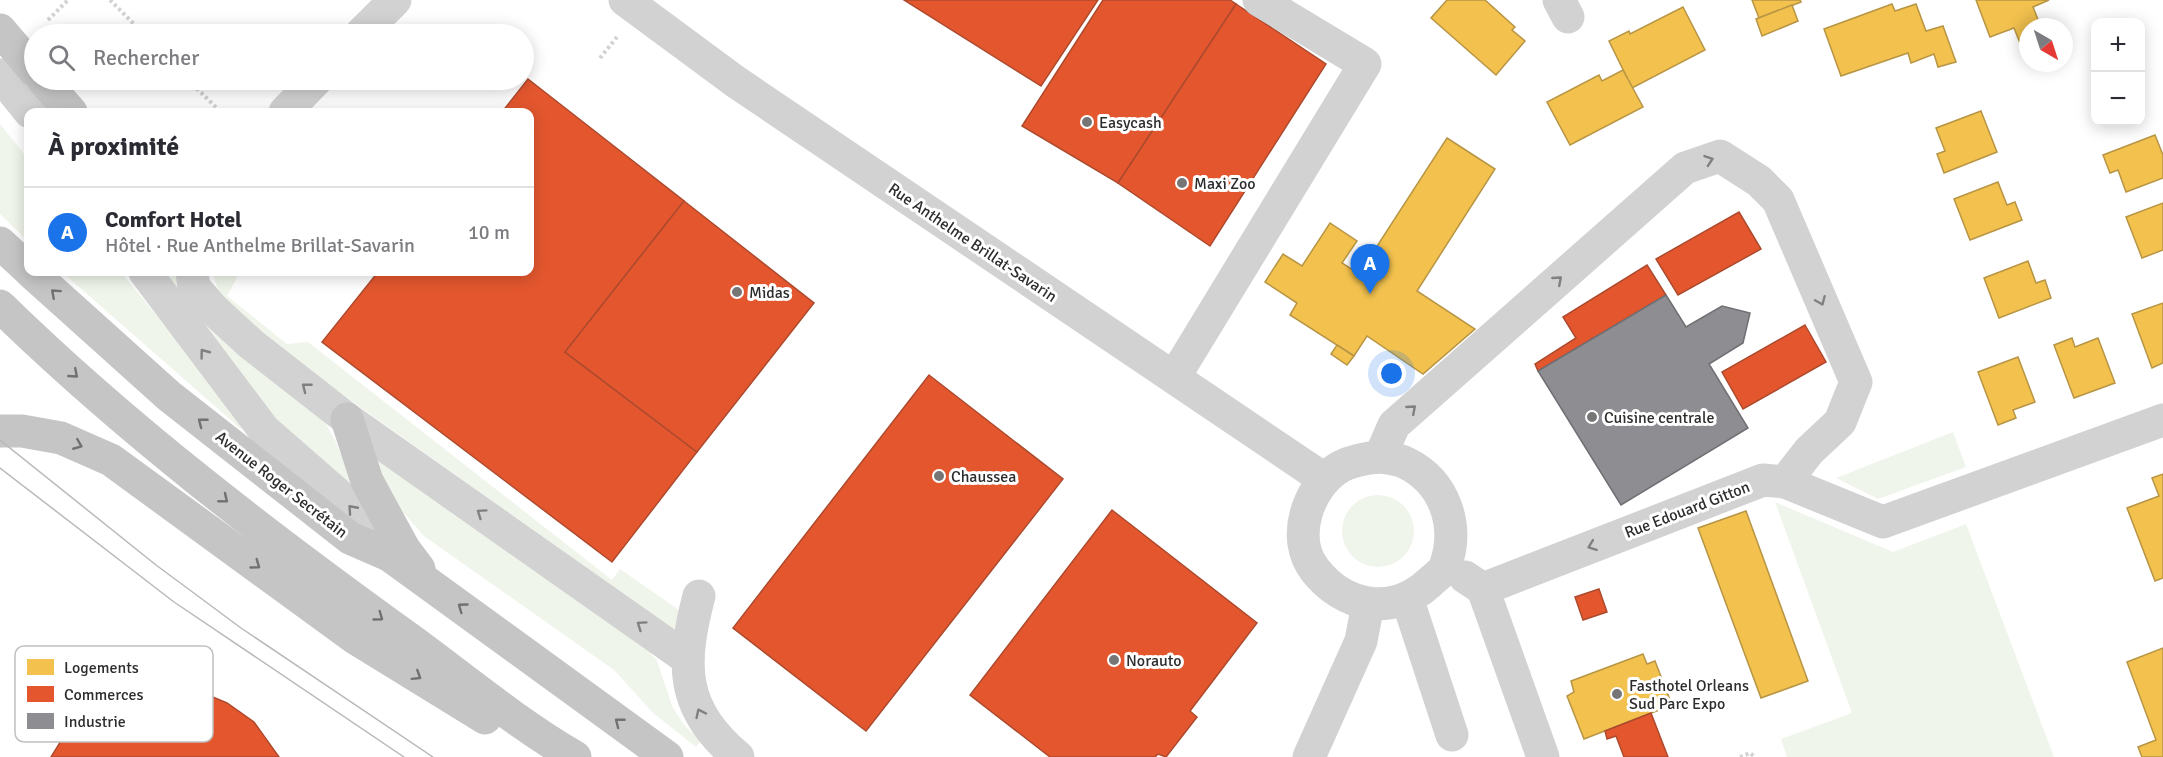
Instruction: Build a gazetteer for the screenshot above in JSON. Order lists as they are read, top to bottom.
{
  "streets": {
    "main road": ["Avenue Roger Secrétain"],
    "street": ["Rue Anthelme Brillat-Savarin", "Rue Edouard Gitton"]
  },
  "one_way": ["Rue Edouard Gitton"],
  "places": [
    "Easycash",
    "Maxi Zoo",
    "Midas",
    "Cuisine centrale",
    "Chaussea",
    "Norauto",
    "Fasthotel Orleans Sud Parc Expo"
  ],
  "legend": ["Logements", "Commerces", "Industrie"],
  "north": "bottom right",
  "page": {
    "map_buttons": ["+", "−"],
    "search": "Rechercher",
    "heading": "À proximité",
    "list": [
      {
        "mark": "A",
        "name": "Comfort Hotel",
        "note": "Hôtel · Rue Anthelme Brillat-Savarin",
        "value": "10 m"
      }
    ],
    "pins": "A"
  }
}
